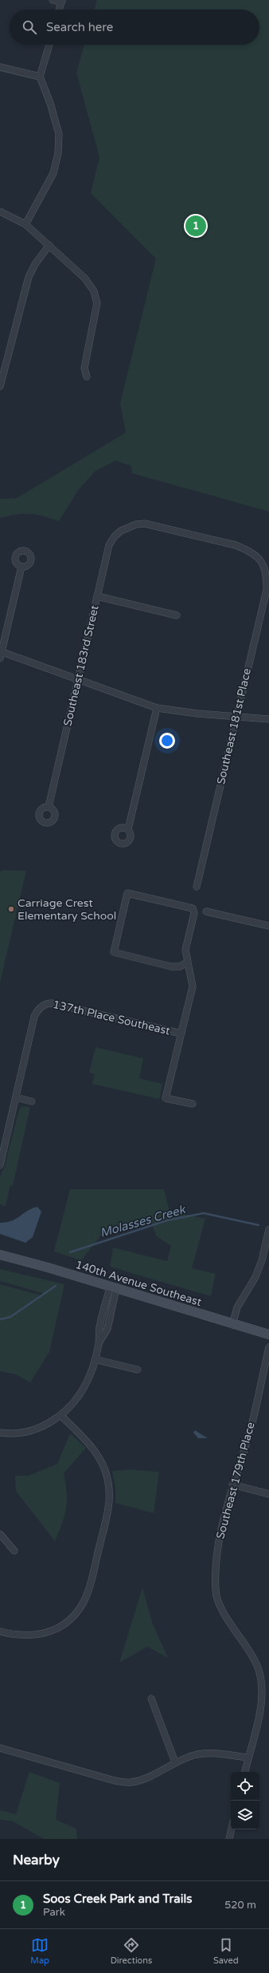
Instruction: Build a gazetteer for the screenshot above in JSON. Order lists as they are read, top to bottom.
{
  "streets": {
    "main road": ["140th Avenue Southeast"],
    "street": [
      "Southeast 183rd Street",
      "Southeast 181st Place",
      "137th Place Southeast",
      "Southeast 179th Place"
    ]
  },
  "crossings": [
    ["Southeast 183rd Street", "Southeast 181st Place"]
  ],
  "water": ["Molasses Creek"],
  "places": ["Carriage Crest Elementary School"],
  "page": {
    "search": "Search here",
    "pins": "1",
    "heading": "Nearby",
    "list": [
      {
        "mark": "1",
        "name": "Soos Creek Park and Trails",
        "note": "Park",
        "value": "520 m"
      }
    ],
    "nav": ["Map", "Directions", "Saved"]
  }
}
